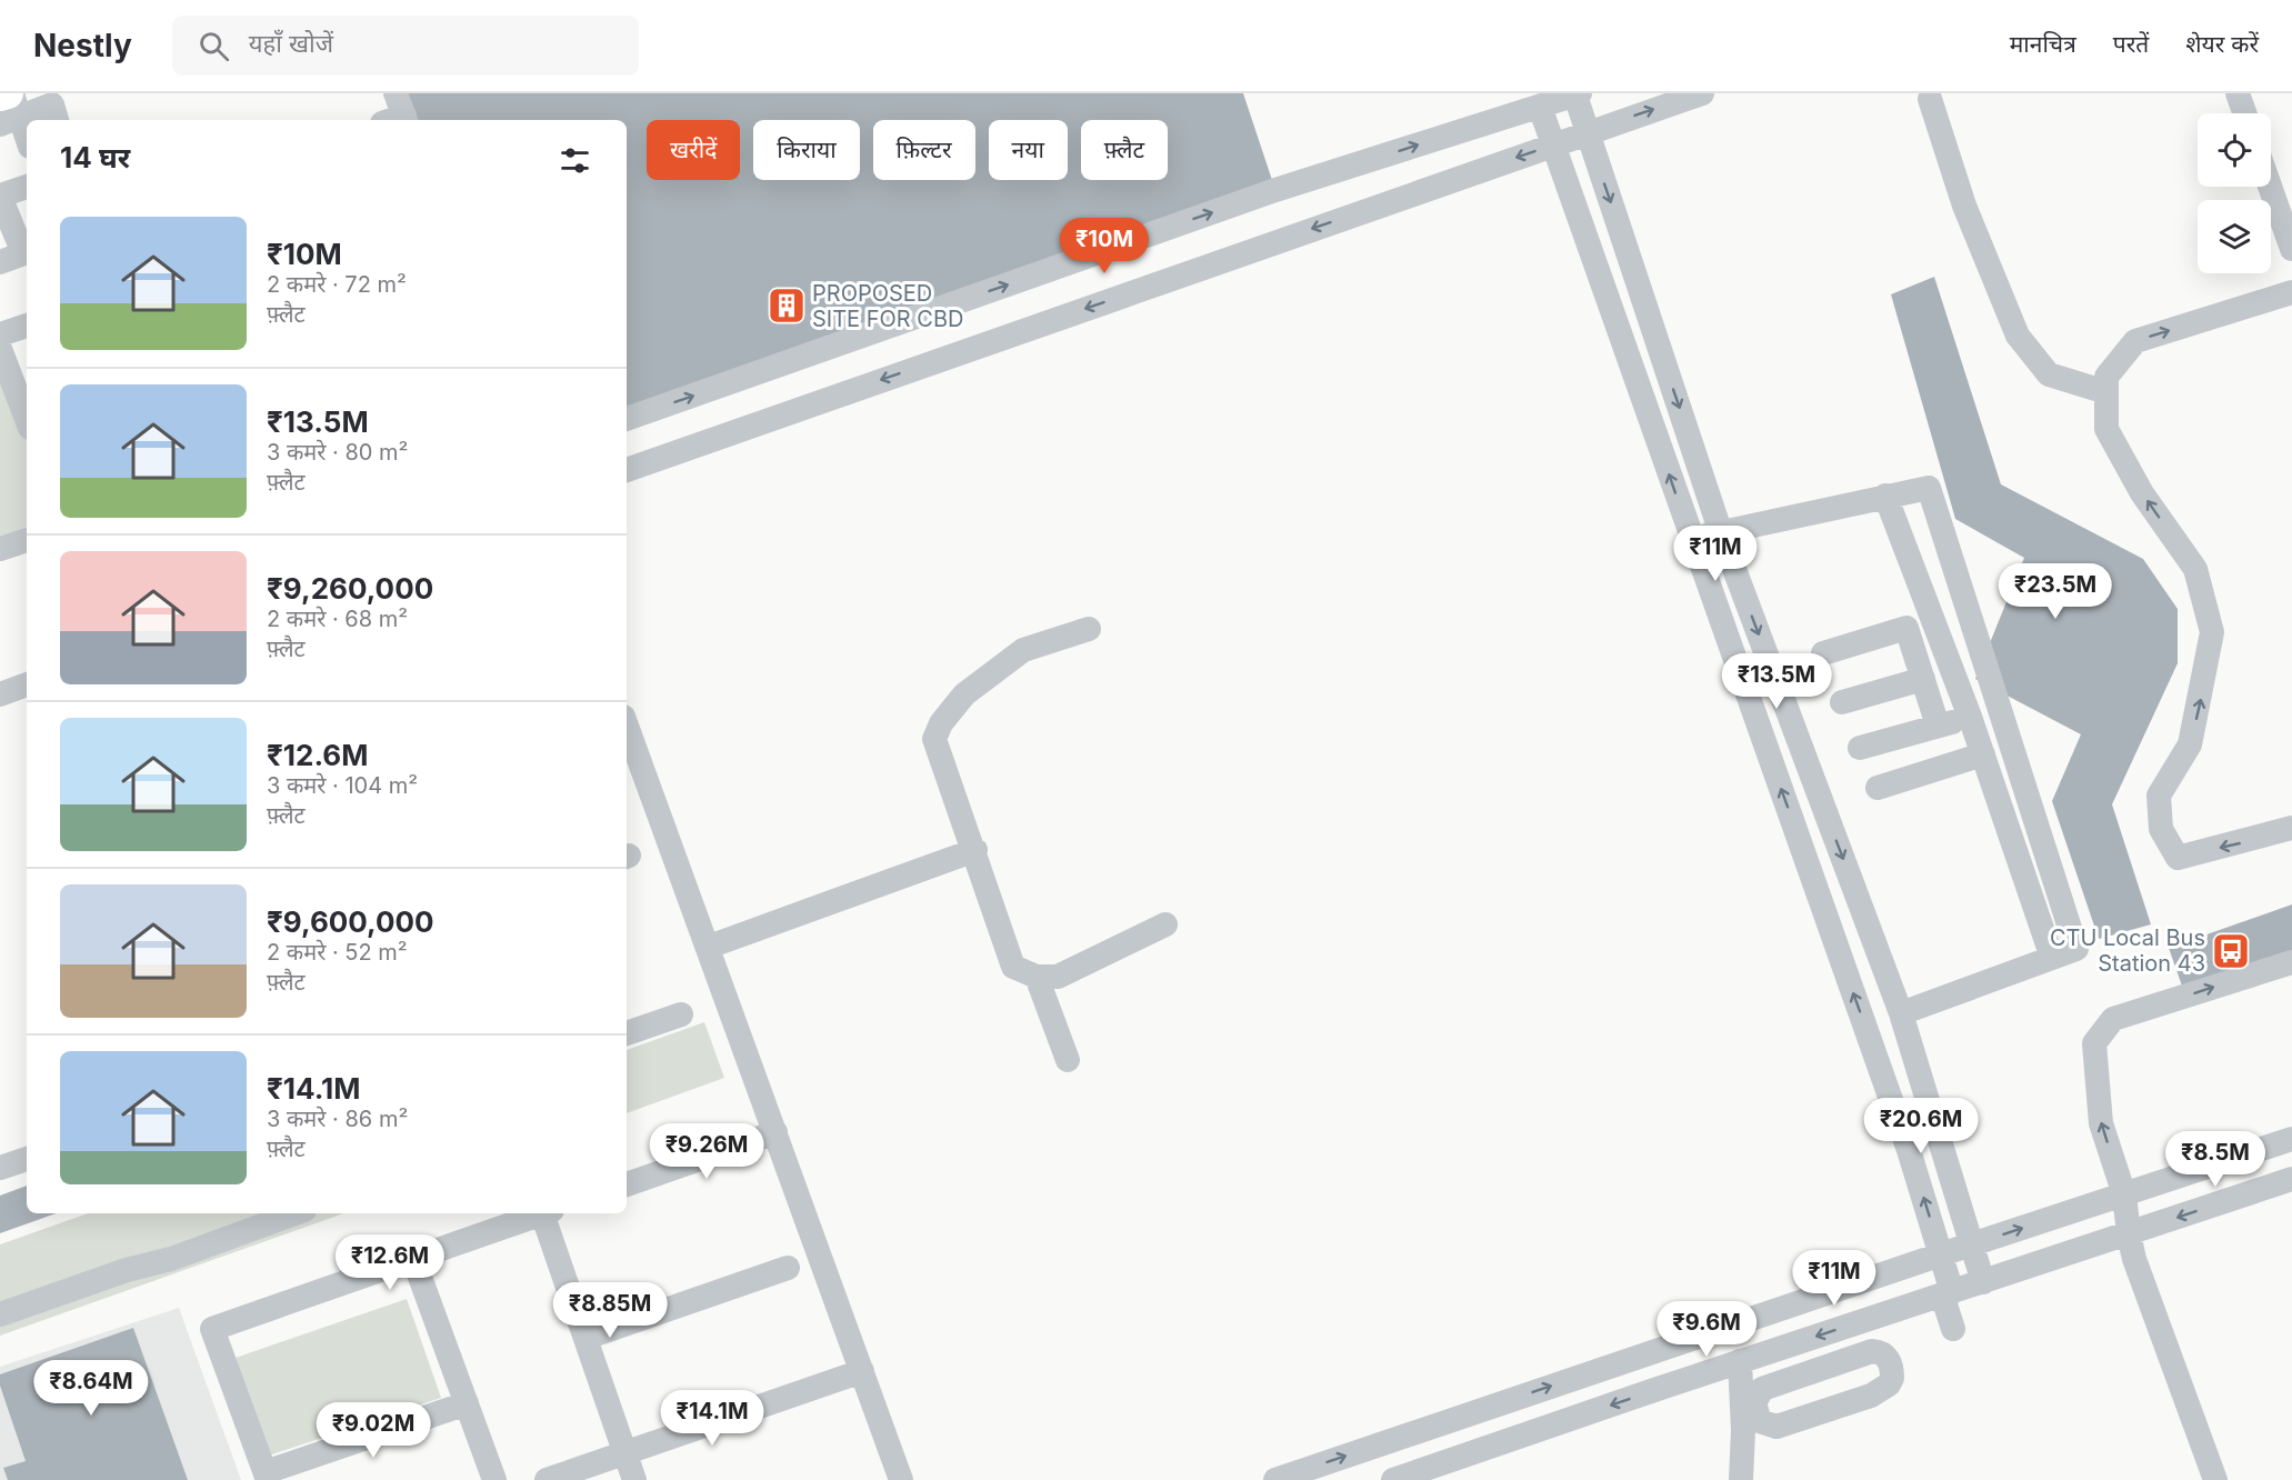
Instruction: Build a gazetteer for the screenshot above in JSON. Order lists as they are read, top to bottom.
{
  "places": {
    "building": ["PROPOSED SITE FOR CBD"],
    "bus stop": ["CTU Local Bus Station 43"]
  },
  "page": {
    "header": "Nestly",
    "search": "यहाँ खोजें",
    "nav": ["मानचित्र", "परतें", "शेयर करें"],
    "chip": [
      "खरीदें",
      "किराया",
      "फ़िल्टर",
      "नया",
      "फ़्लैट"
    ],
    "heading": "14 घर",
    "list": [
      {
        "name": "₹10M",
        "note": "2 कमरे · 72 m² · फ़्लैट"
      },
      {
        "name": "₹13.5M",
        "note": "3 कमरे · 80 m² · फ़्लैट"
      },
      {
        "name": "₹9,260,000",
        "note": "2 कमरे · 68 m² · फ़्लैट"
      },
      {
        "name": "₹12.6M",
        "note": "3 कमरे · 104 m² · फ़्लैट"
      },
      {
        "name": "₹9,600,000",
        "note": "2 कमरे · 52 m² · फ़्लैट"
      },
      {
        "name": "₹14.1M",
        "note": "3 कमरे · 86 m² · फ़्लैट"
      }
    ],
    "price": [
      "₹10M",
      "₹11M",
      "₹23.5M",
      "₹13.5M",
      "₹20.6M",
      "₹9.26M",
      "₹8.5M",
      "₹12.6M",
      "₹11M",
      "₹8.85M",
      "₹9.6M",
      "₹8.64M",
      "₹14.1M",
      "₹9.02M"
    ]
  }
}
